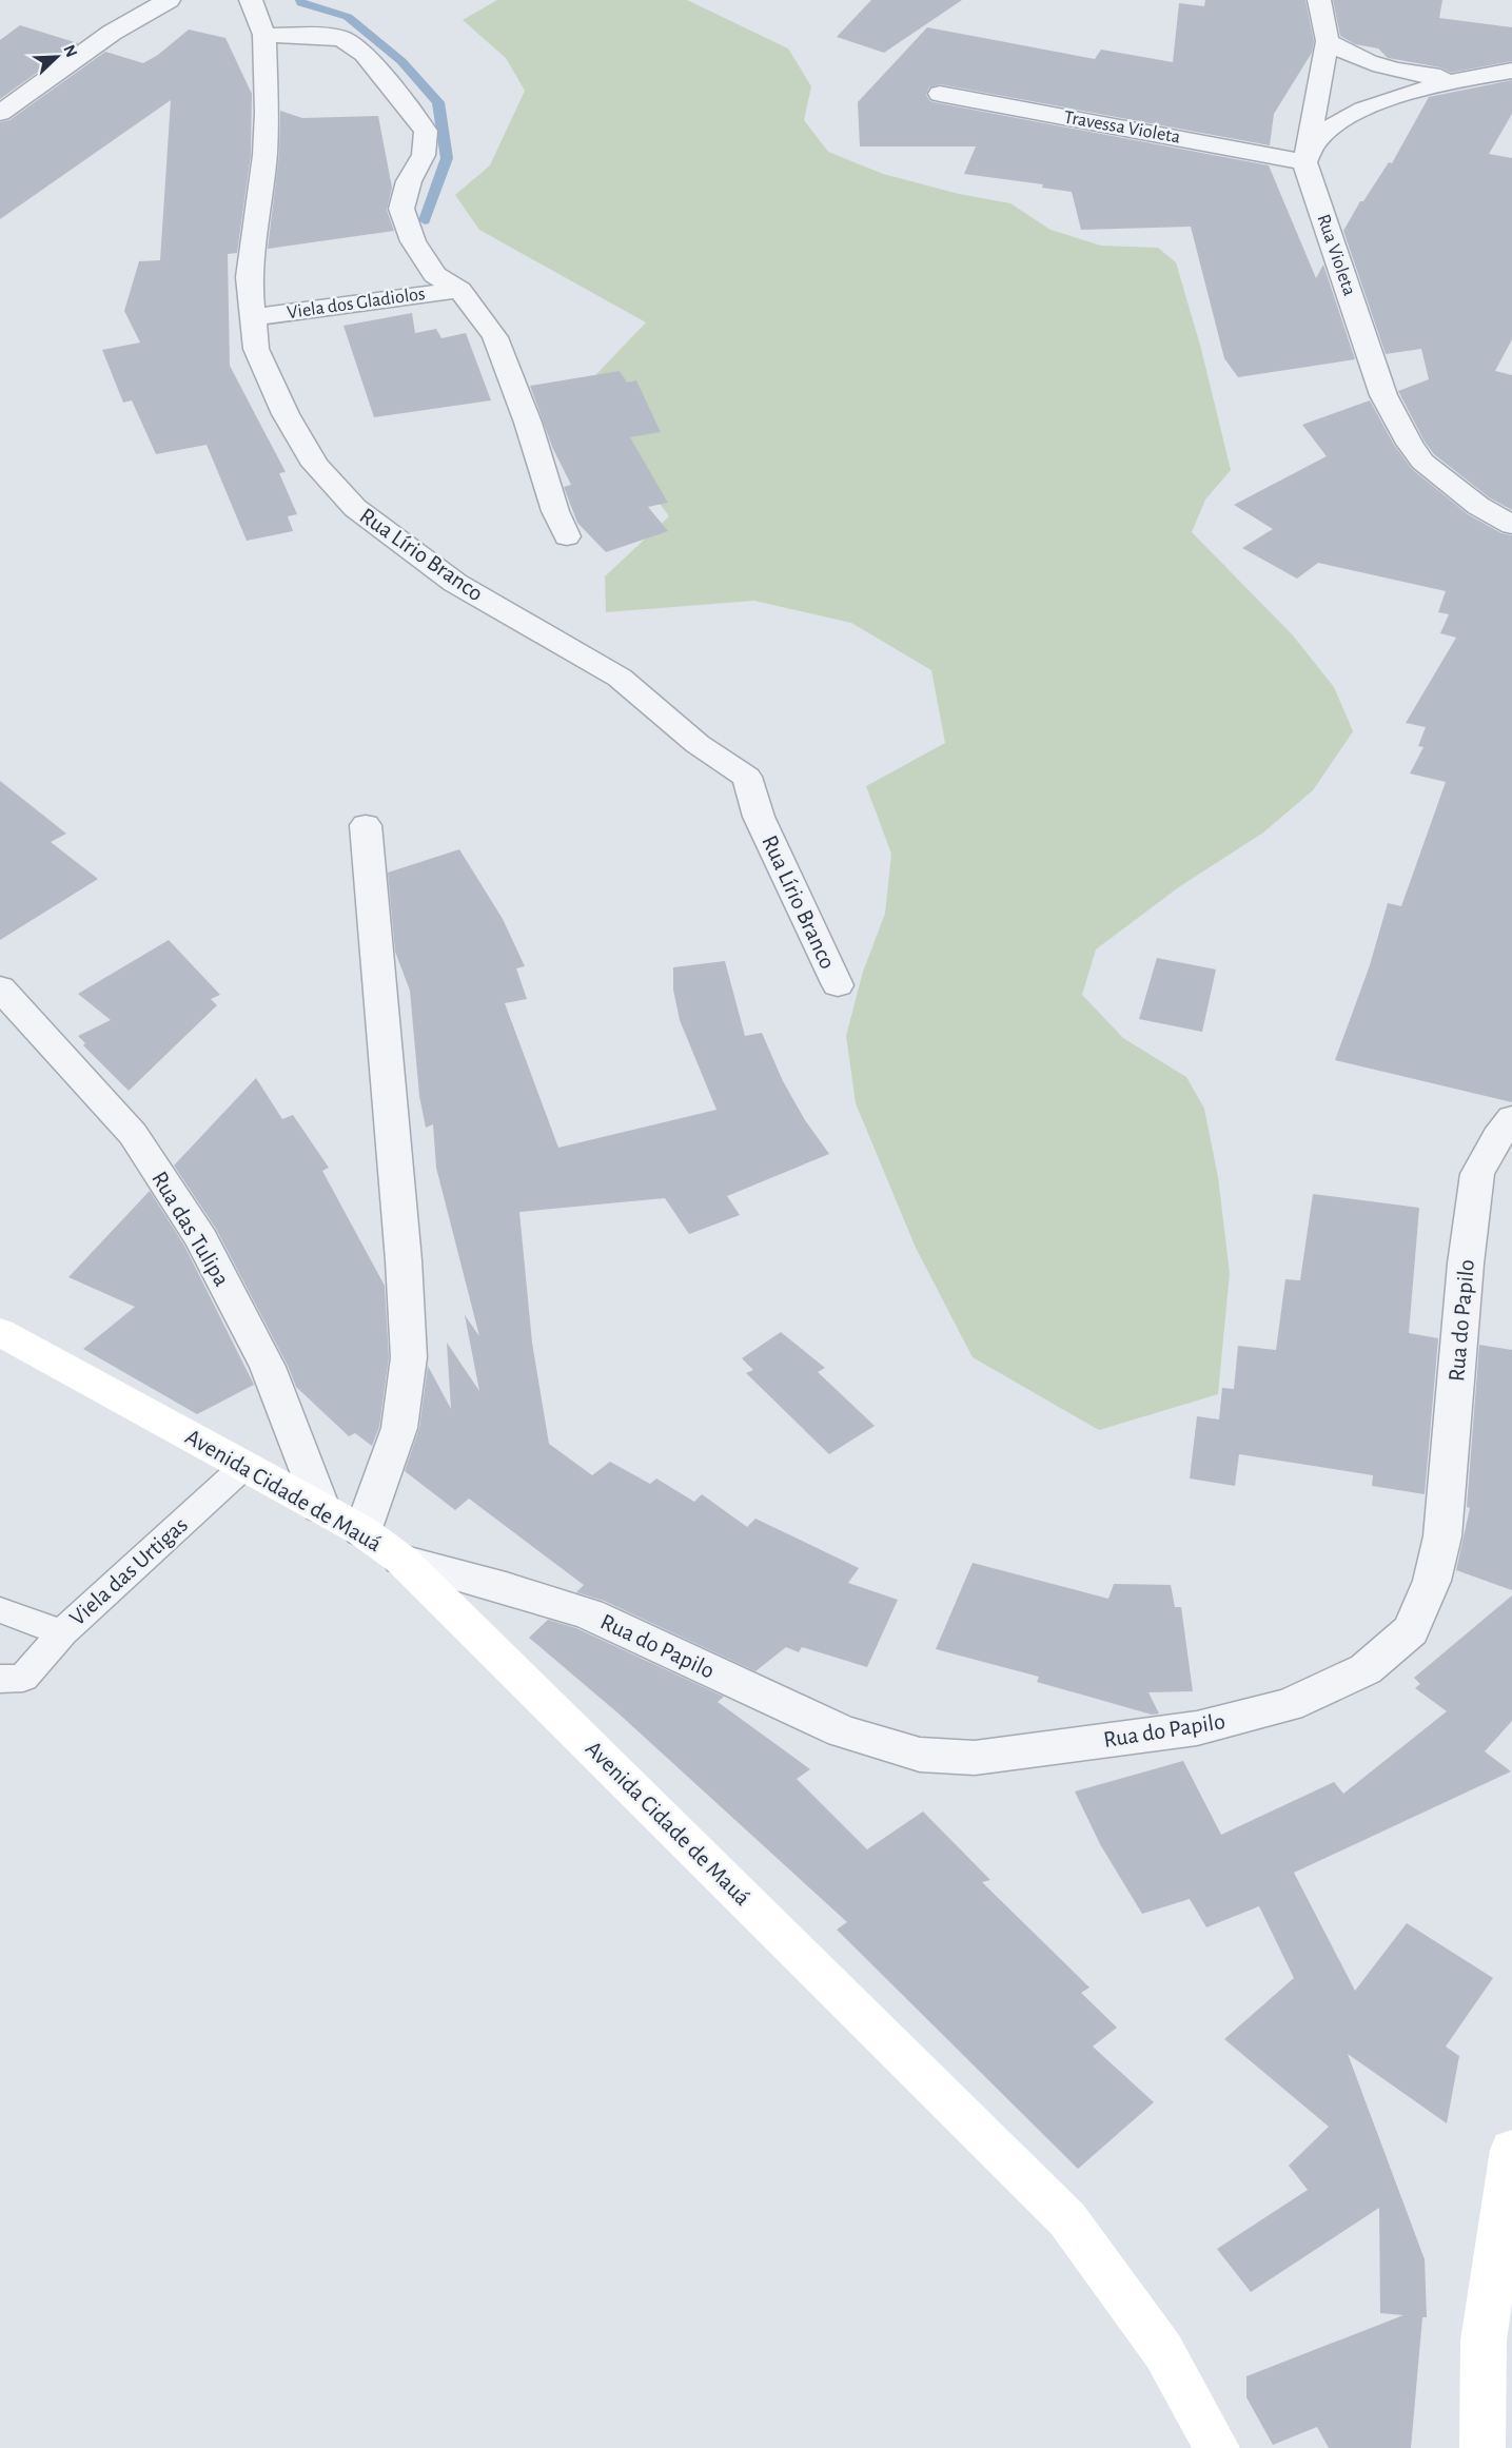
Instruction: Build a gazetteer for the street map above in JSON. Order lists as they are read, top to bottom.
{
  "streets": {
    "street": [
      "Travessa Violeta",
      "Rua Violeta",
      "Viela dos Gladiolos",
      "Rua Lírio Branco",
      "Rua das Tulipa",
      "Rua do Papilo",
      "Avenida Cidade de Mauá"
    ],
    "lane": ["Viela das Urtigas"]
  },
  "crossings": [
    ["Travessa Violeta", "Rua Violeta"],
    ["Viela dos Gladiolos", "Rua Lírio Branco"],
    ["Rua das Tulipa", "Avenida Cidade de Mauá"],
    ["Rua do Papilo", "Avenida Cidade de Mauá"],
    ["Avenida Cidade de Mauá", "Viela das Urtigas"]
  ],
  "north": "top right"
}
